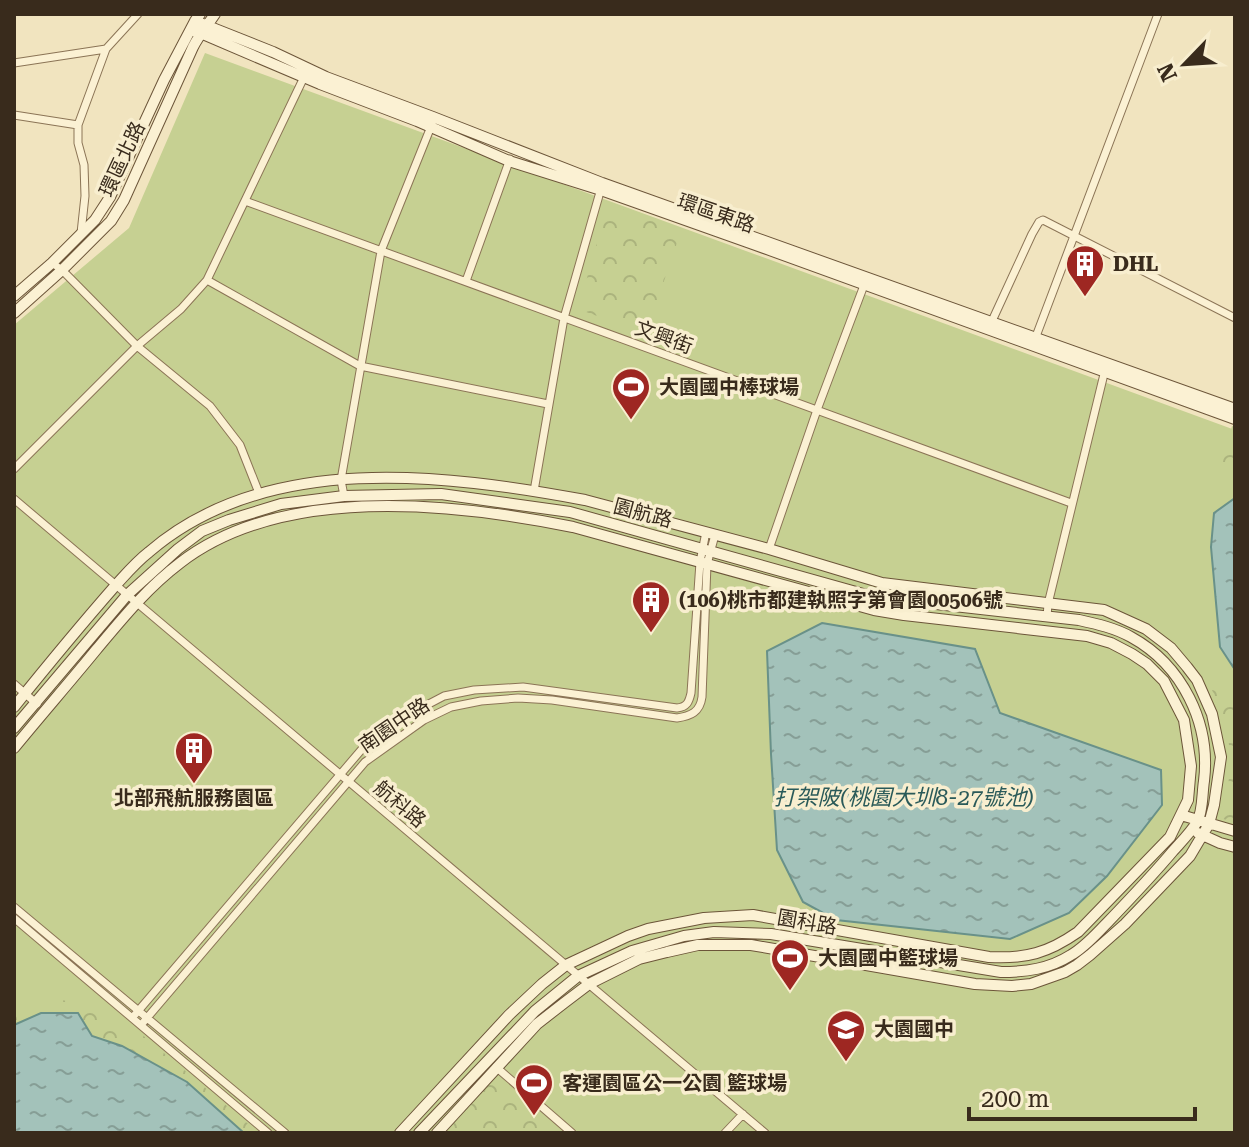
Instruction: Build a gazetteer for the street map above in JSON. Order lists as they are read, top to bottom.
{
  "streets": {
    "street": [
      "環區北路",
      "環區東路",
      "文興街",
      "園航路",
      "南園中路",
      "航科路",
      "園科路"
    ]
  },
  "crossings": [
    ["環區北路", "環區東路"],
    ["園航路", "南園中路"],
    ["園航路", "航科路"],
    ["園航路", "園科路"],
    ["南園中路", "航科路"],
    ["航科路", "園科路"]
  ],
  "water": ["打架陂(桃園大圳8-27號池)"],
  "places": {
    "building": ["DHL", "(106)桃市都建執照字第會園00506號", "北部飛航服務園區"],
    "sports": ["大園國中棒球場", "大園國中籃球場", "客運園區公一公園 籃球場"],
    "school or university": ["大園國中"]
  },
  "scale_bar": "200 m",
  "north": "bottom left"
}
